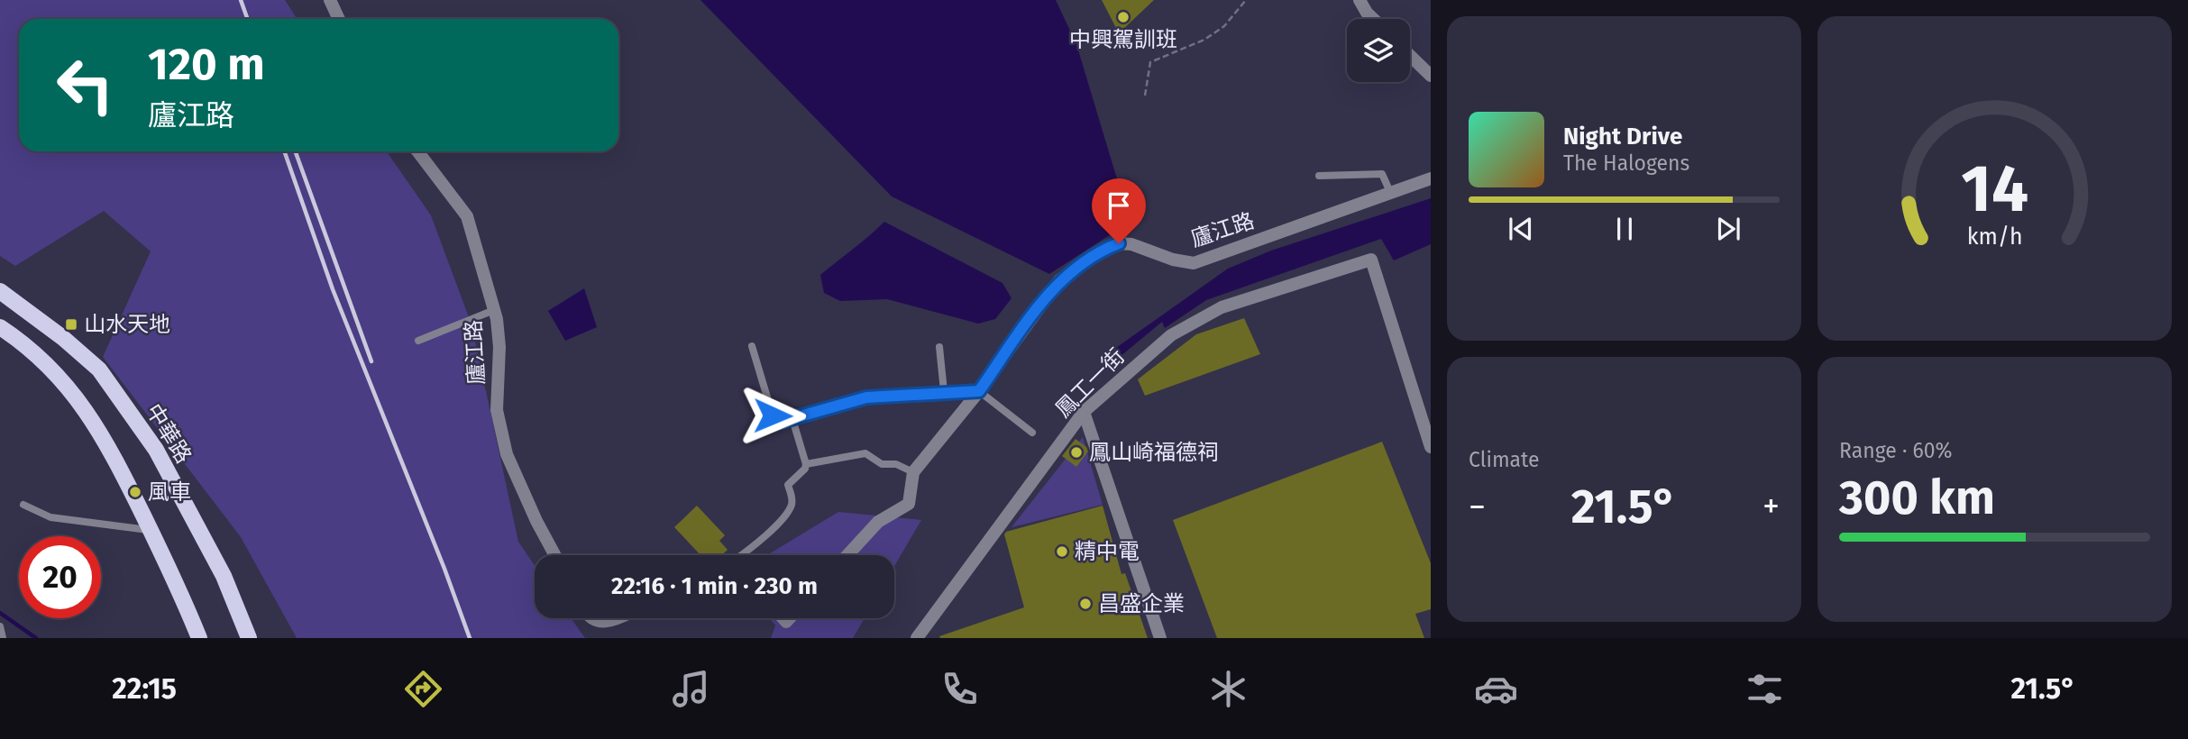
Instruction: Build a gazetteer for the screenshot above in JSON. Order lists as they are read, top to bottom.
{
  "streets": {
    "main road": ["中華路"],
    "street": ["廬江路", "鳳工一街"]
  },
  "places": {
    "other": [
      "中興駕訓班",
      "鳳山崎福德祠",
      "風車",
      "精中電",
      "昌盛企業"
    ],
    "transit": ["山水天地"]
  },
  "page": {
    "turn": ["120 m", "廬江路"],
    "song": ["Night Drive", "The Halogens"],
    "tile": [
      "Climate",
      ["Range · 60%", "300 km"]
    ],
    "heat": ["−", "21.5°", "+"],
    "limit": "20",
    "trip": "22:16 · 1 min · 230 m",
    "tabs": ["22:15", "21.5°"],
    "gauge": ["14", "km/h"]
  }
}
